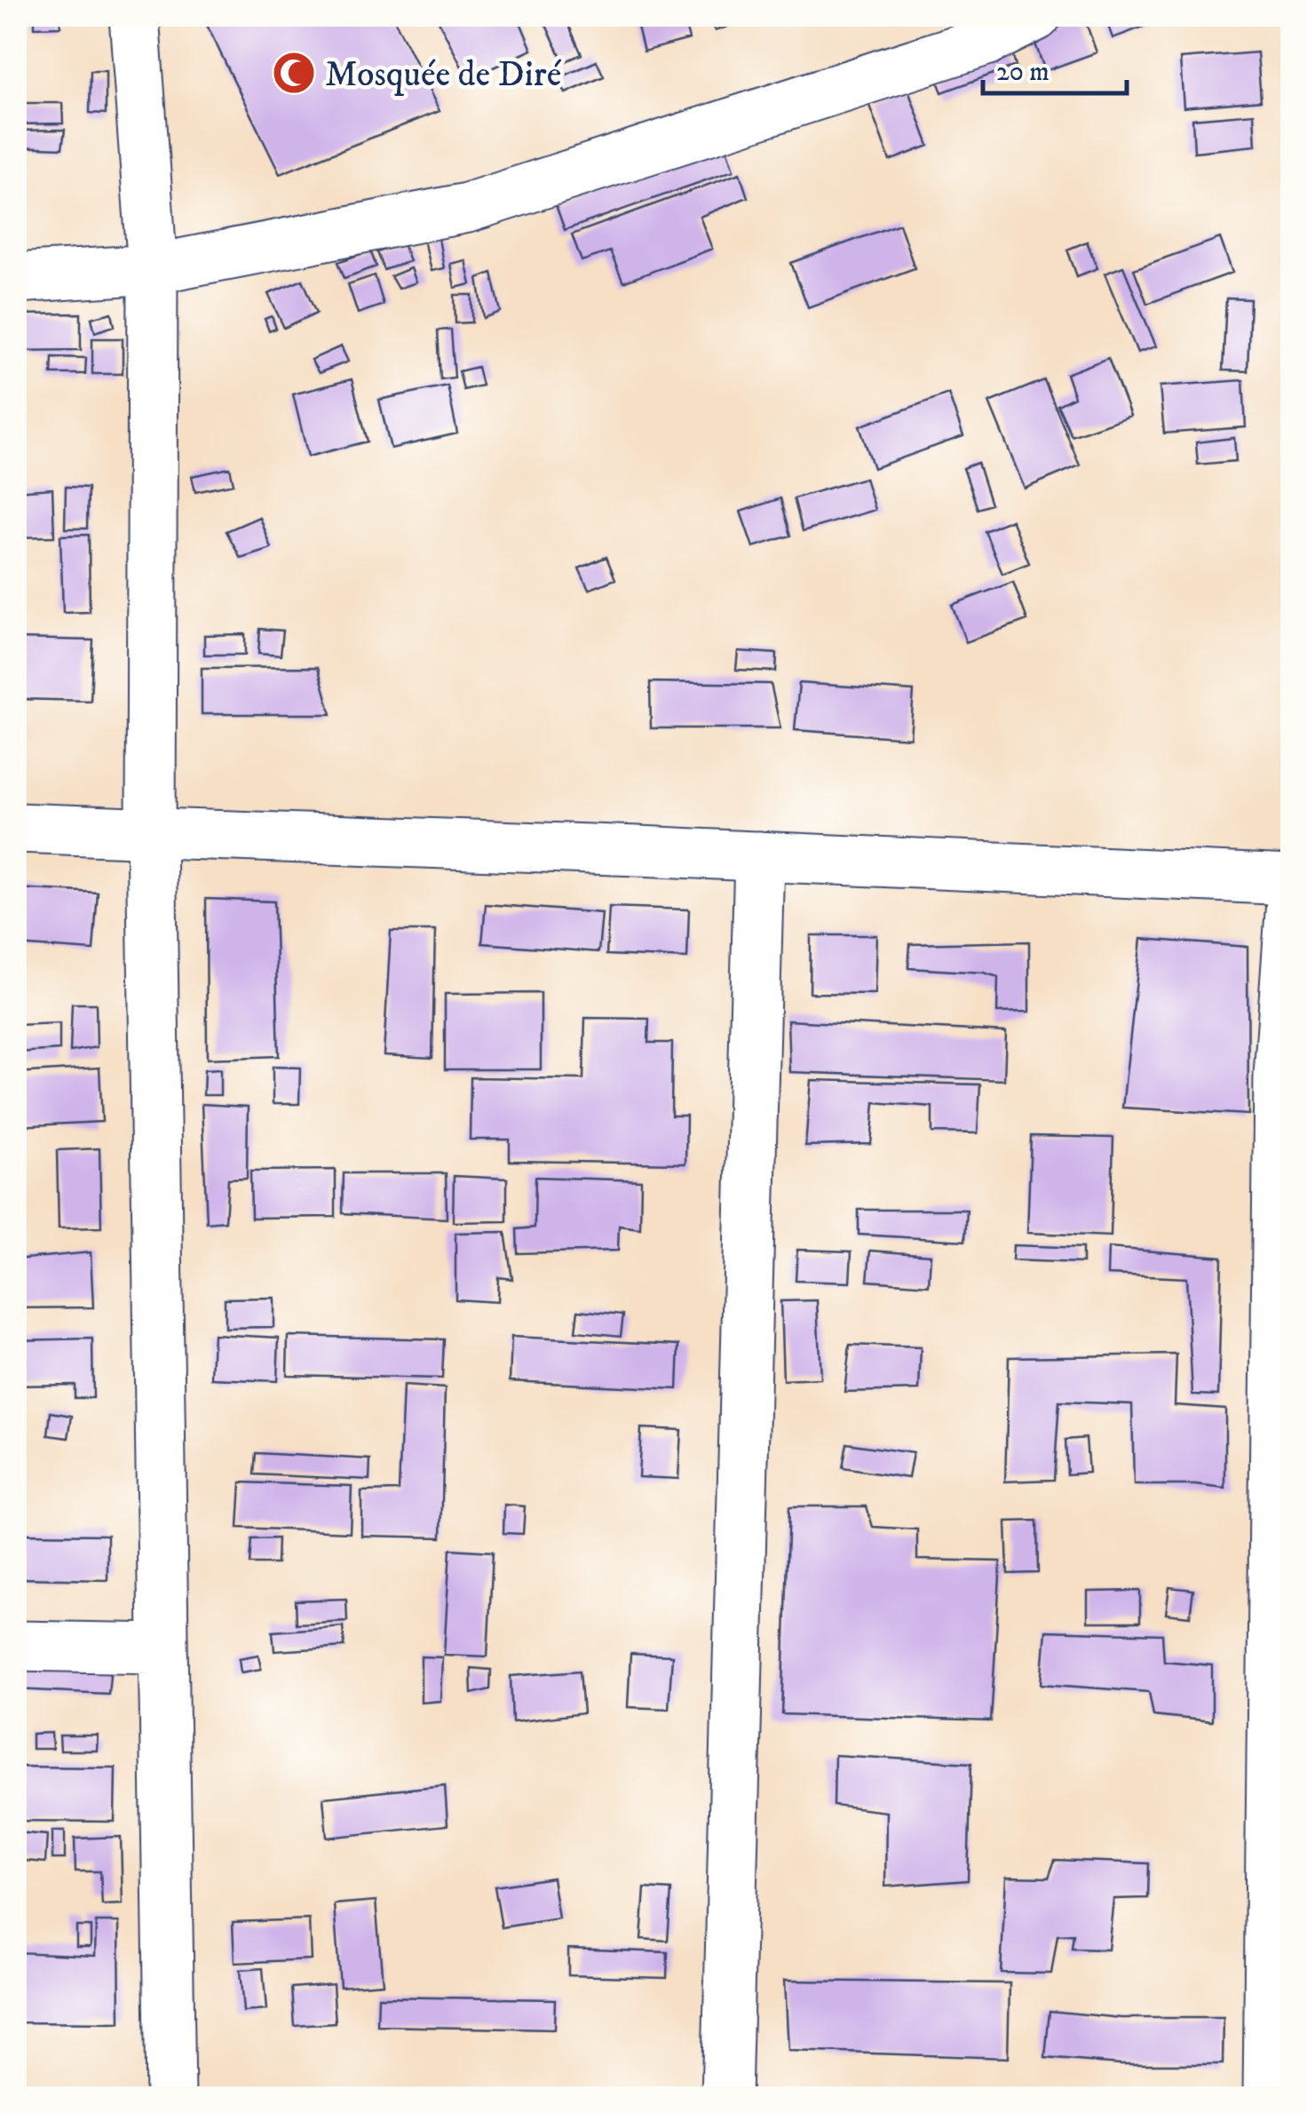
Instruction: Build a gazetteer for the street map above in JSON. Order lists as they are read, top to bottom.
{
  "places": {
    "mosque": ["Mosquée de Diré"]
  },
  "scale_bar": "20 m"
}
